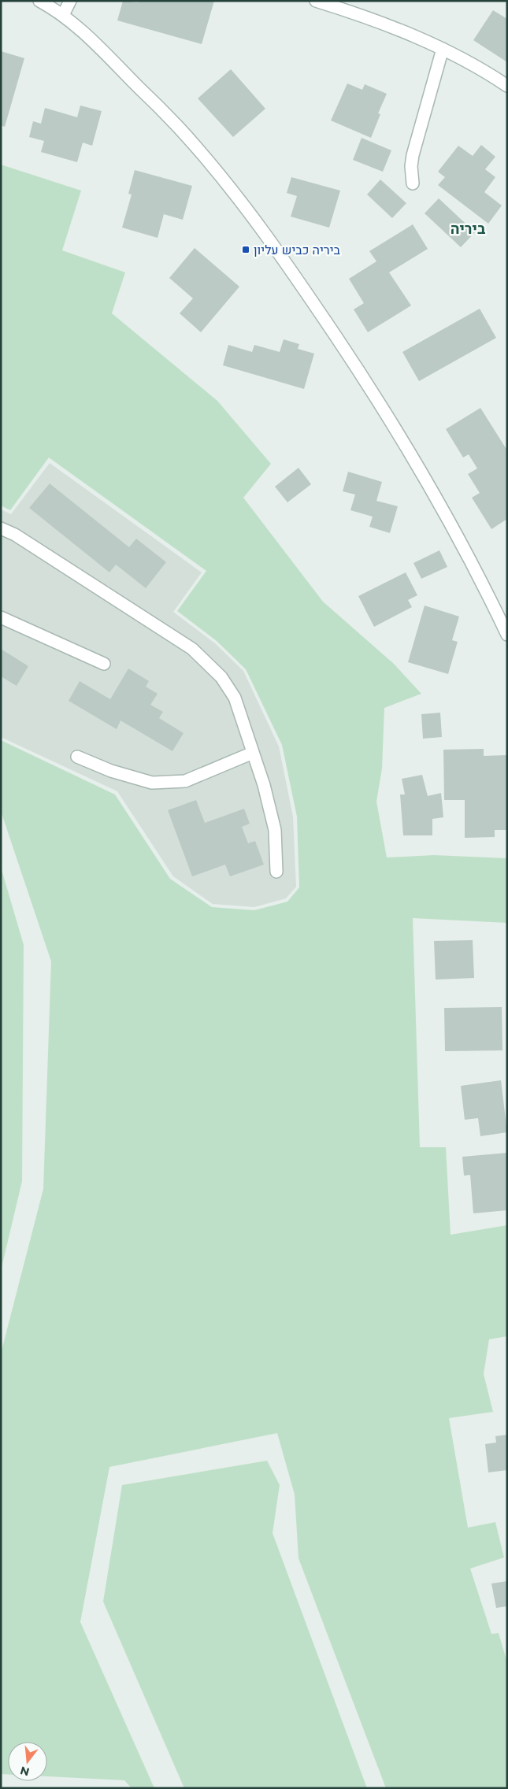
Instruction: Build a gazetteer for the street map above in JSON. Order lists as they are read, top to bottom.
{
  "districts": ["ביריה"],
  "places": {
    "transit": ["ביריה כביש עליון"]
  },
  "north": "bottom"
}
